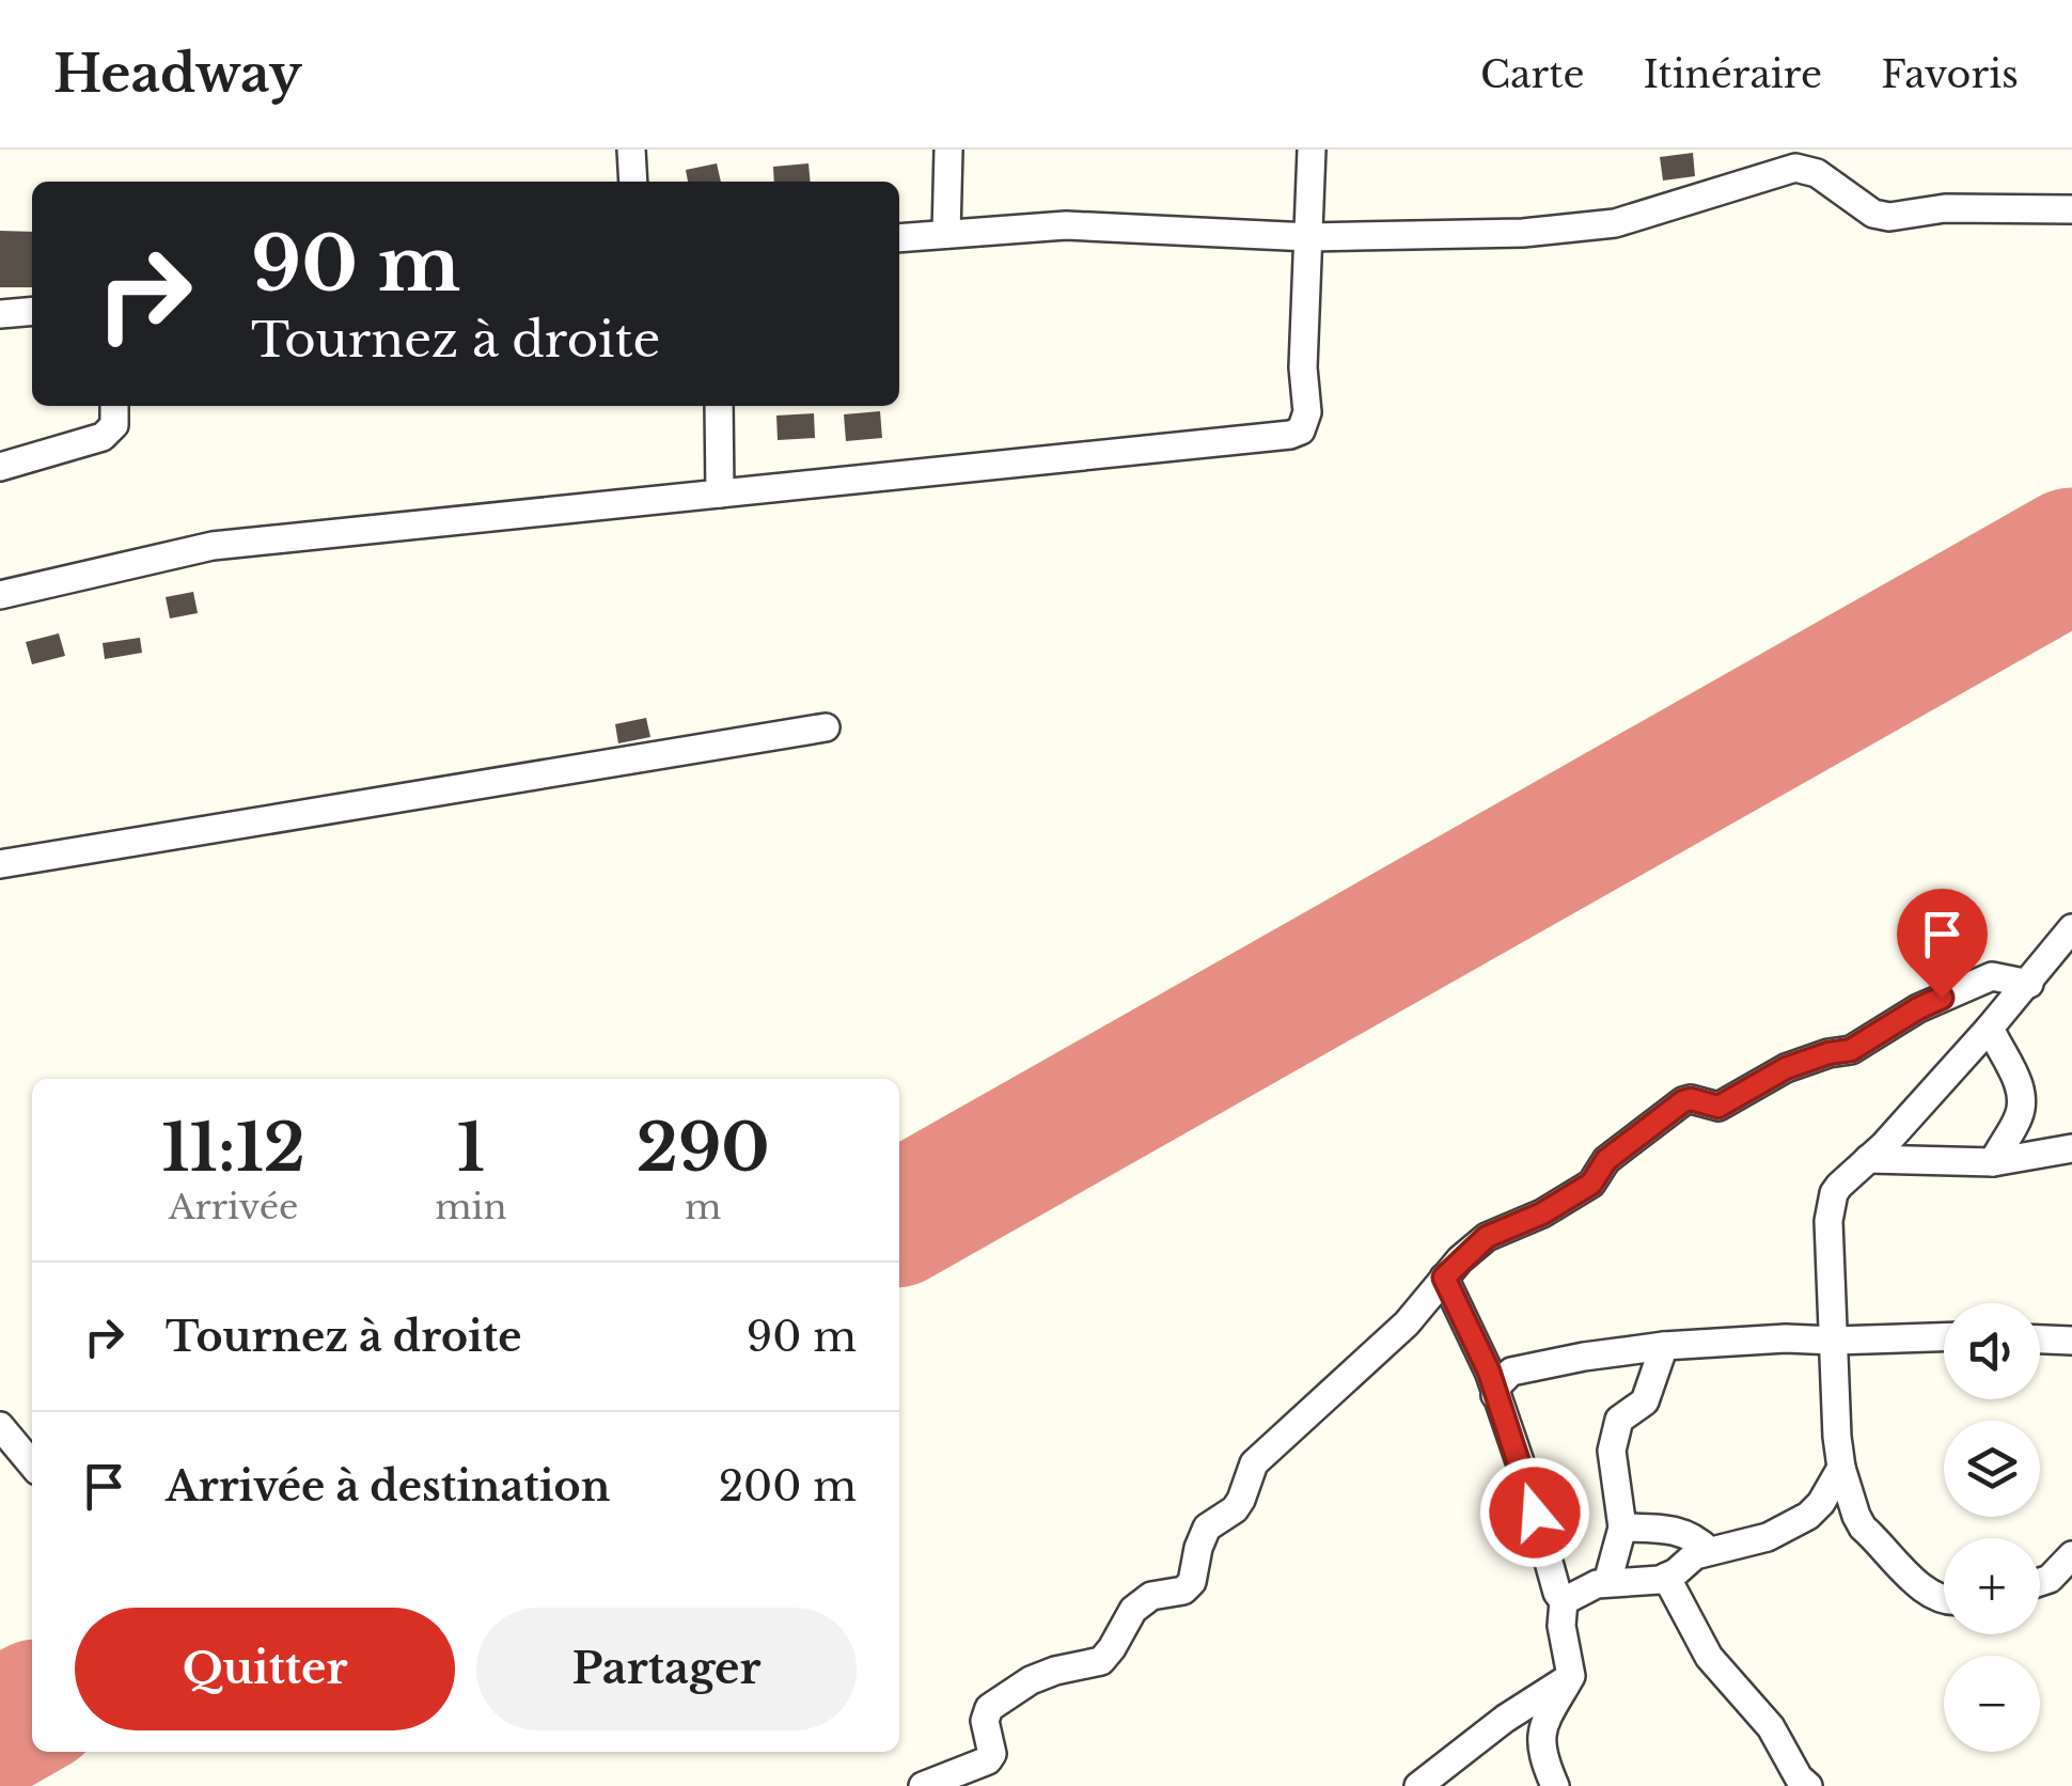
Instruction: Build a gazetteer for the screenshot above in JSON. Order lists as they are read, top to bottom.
{
  "page": {
    "header": "Headway",
    "nav": ["Carte", "Itinéraire", "Favoris"],
    "turn": ["90 m", "Tournez à droite"],
    "eta": [
      "11:12",
      "Arrivée",
      "1",
      "min",
      "290",
      "m"
    ],
    "list": [
      {
        "name": "Tournez à droite",
        "value": "90 m"
      },
      {
        "name": "Arrivée à destination",
        "value": "200 m"
      }
    ],
    "map_buttons": ["+", "−"],
    "buttons": ["Quitter", "Partager"]
  }
}
